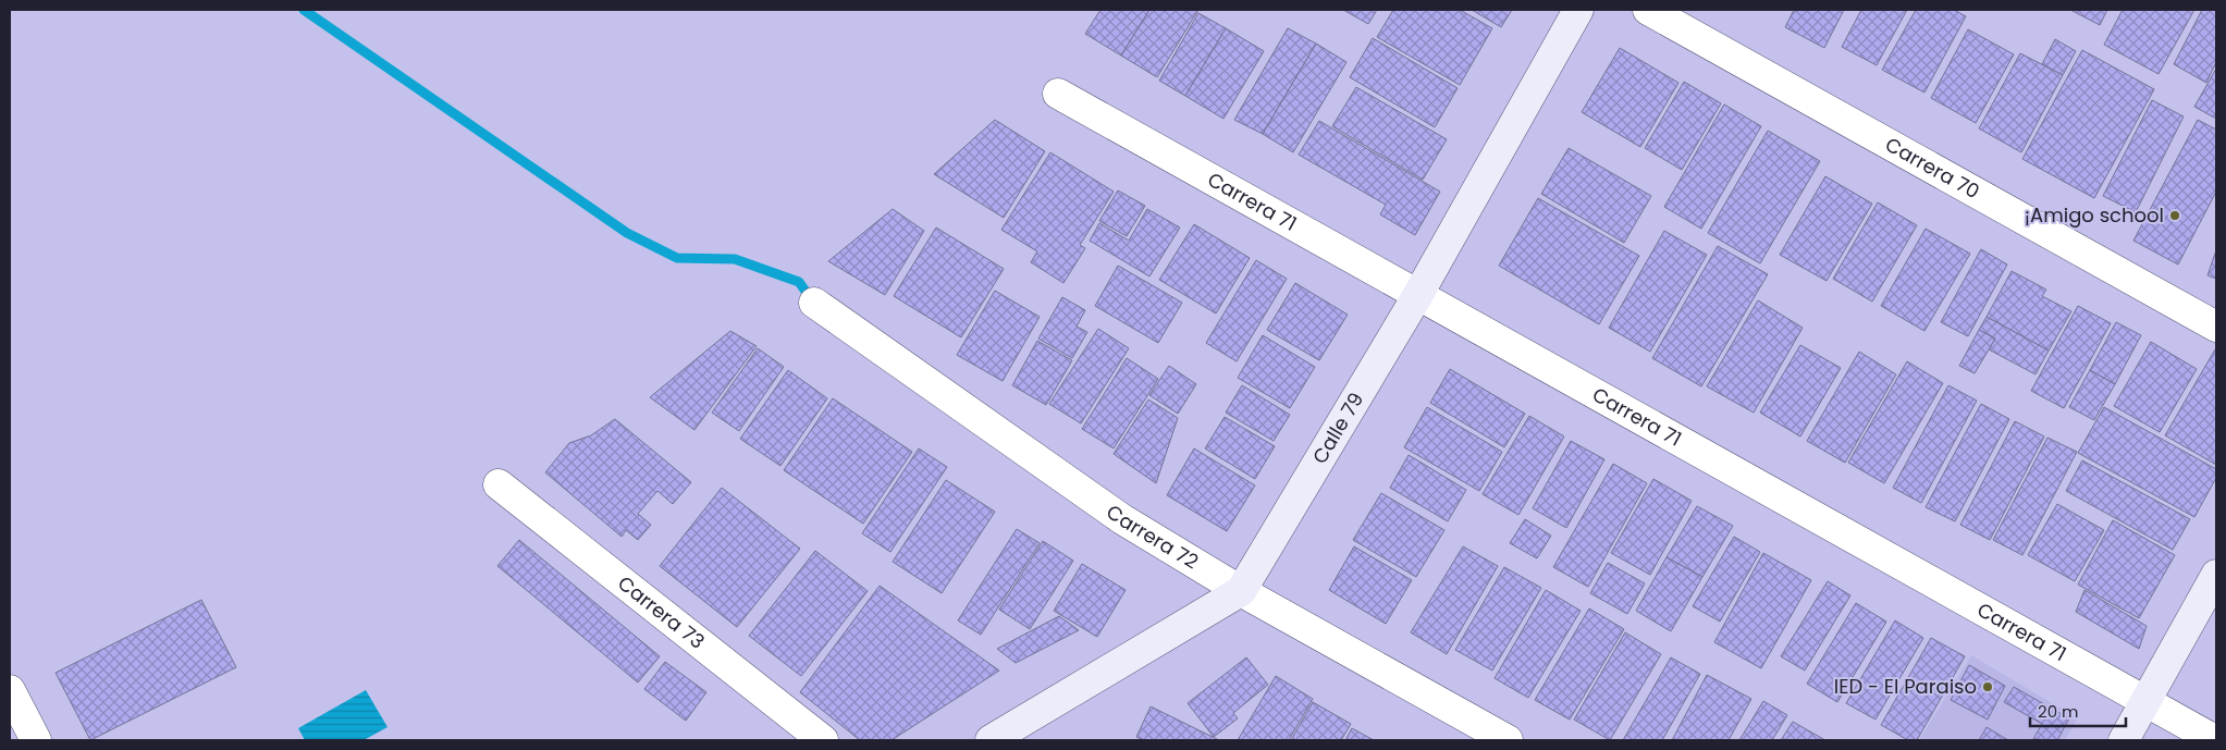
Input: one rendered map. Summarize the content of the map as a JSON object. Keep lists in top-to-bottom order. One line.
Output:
{"streets":{"street":["Carrera 70","Carrera 71","Calle 79","Carrera 72","Carrera 73"]},"crossings":[["Carrera 71","Calle 79"],["Calle 79","Carrera 72"]],"places":["¡Amigo school","IED - El Paraiso"],"scale_bar":"20 m"}
